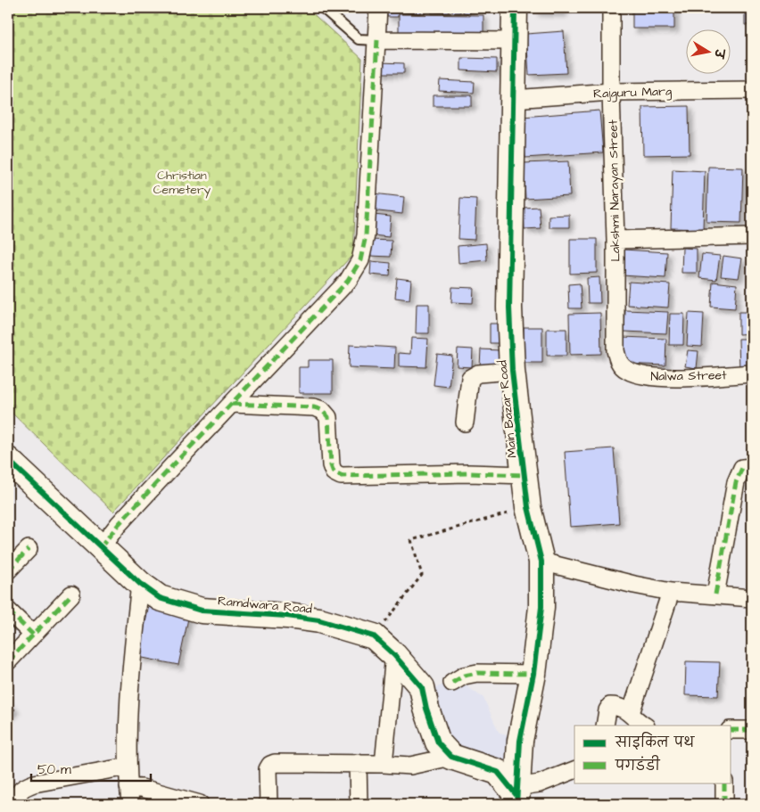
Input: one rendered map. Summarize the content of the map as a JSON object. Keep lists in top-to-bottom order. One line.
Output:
{"streets":{"street":["Rajguru Marg","Lakshmi Narayan Street","Nalwa Street","Main Bazar Road","Ramdwara Road"]},"crossings":[["Rajguru Marg","Lakshmi Narayan Street"],["Rajguru Marg","Main Bazar Road"],["Lakshmi Narayan Street","Nalwa Street"]],"parks":["Christian Cemetery"],"legend":["साइकिल पथ","पगडंडी"],"scale_bar":"50 m","north":"right"}
